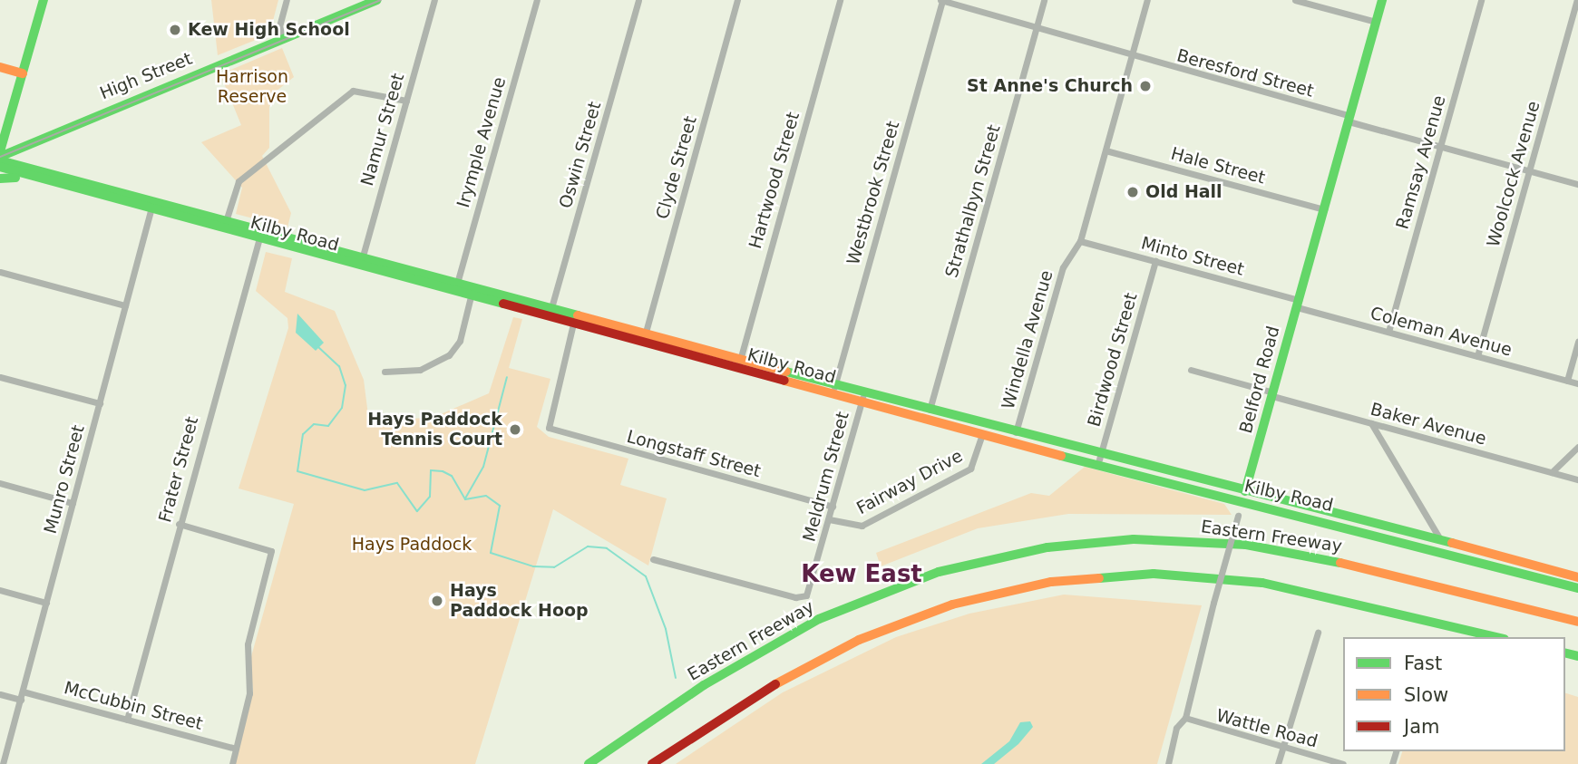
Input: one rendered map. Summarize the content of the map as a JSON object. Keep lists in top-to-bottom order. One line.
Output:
{"streets":{"main road":["High Street","Kilby Road","Belford Road","Eastern Freeway"],"street":["Beresford Street","Namur Street","Irymple Avenue","Oswin Street","Ramsay Avenue","Hale Street","Clyde Street","Woolcock Avenue","Hartwood Street","Westbrook Street","Strathalbyn Street","Minto Street","Coleman Avenue","Windella Avenue","Birdwood Street","Baker Avenue","Longstaff Street","Frater Street","Meldrum Street","Munro Street","Fairway Drive","McCubbin Street","Wattle Road"]},"crossings":[["Beresford Street","Ramsay Avenue"],["Beresford Street","Woolcock Avenue"],["Beresford Street","Westbrook Street"],["Beresford Street","Strathalbyn Street"],["Beresford Street","Windella Avenue"],["Beresford Street","Belford Road"],["High Street","Kilby Road"],["Namur Street","Kilby Road"],["Irymple Avenue","Kilby Road"],["Oswin Street","Kilby Road"],["Ramsay Avenue","Coleman Avenue"],["Hale Street","Windella Avenue"],["Hale Street","Belford Road"],["Clyde Street","Kilby Road"],["Woolcock Avenue","Coleman Avenue"],["Hartwood Street","Kilby Road"],["Westbrook Street","Kilby Road"],["Strathalbyn Street","Kilby Road"],["Kilby Road","Windella Avenue"],["Kilby Road","Birdwood Street"],["Kilby Road","Belford Road"],["Kilby Road","Longstaff Street"],["Kilby Road","Frater Street"],["Kilby Road","Meldrum Street"],["Kilby Road","Munro Street"],["Kilby Road","Fairway Drive"],["Minto Street","Coleman Avenue"],["Minto Street","Windella Avenue"],["Minto Street","Birdwood Street"],["Minto Street","Belford Road"],["Coleman Avenue","Belford Road"],["Belford Road","Baker Avenue"],["Belford Road","Wattle Road"],["Longstaff Street","Meldrum Street"],["Frater Street","McCubbin Street"],["Meldrum Street","Fairway Drive"],["Munro Street","McCubbin Street"]],"districts":["Kew East"],"parks":["Harrison Reserve","Hays Paddock"],"places":["Kew High School","St Anne's Church","Old Hall","Hays Paddock Tennis Court","Hays Paddock Hoop"],"legend":["Fast","Slow","Jam"]}
